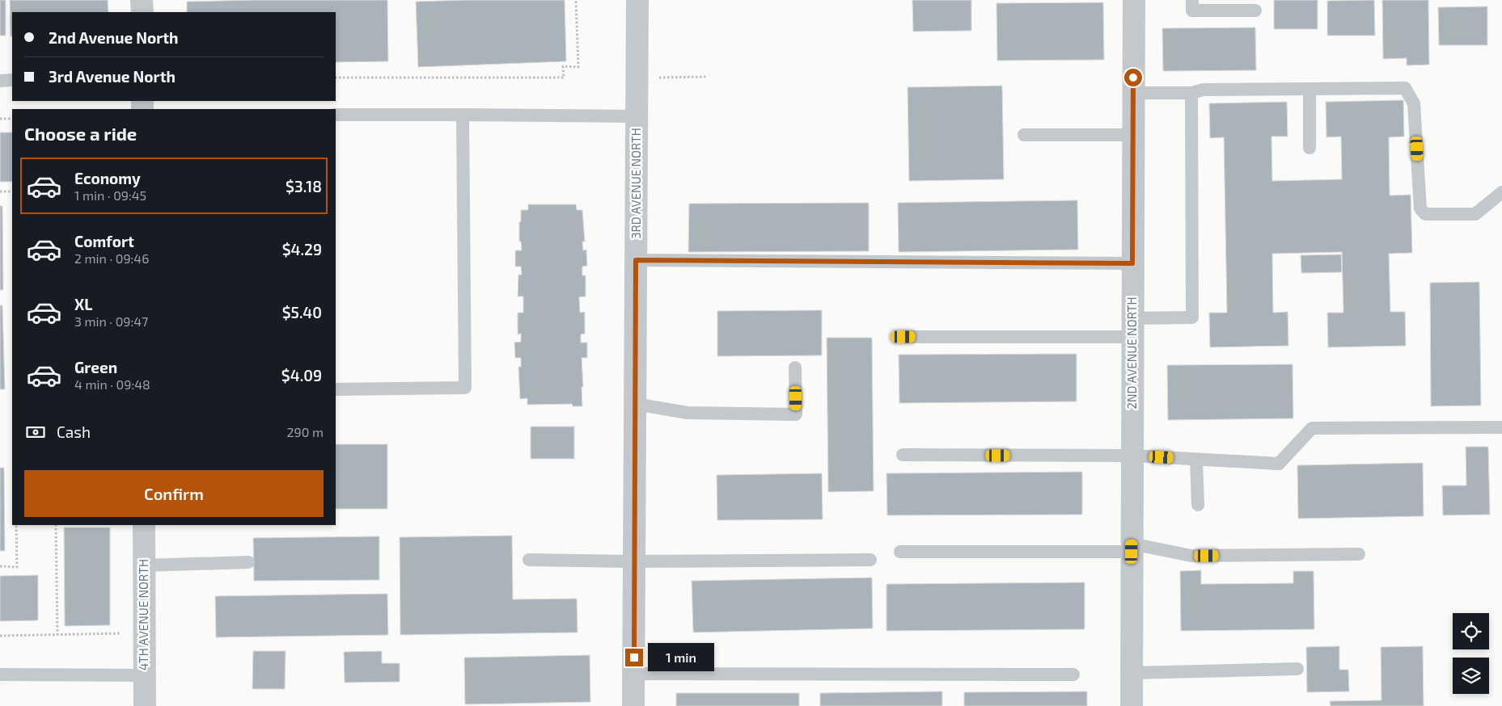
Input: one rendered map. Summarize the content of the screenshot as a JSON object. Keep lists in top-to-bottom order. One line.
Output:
{"streets":{"street":["3RD AVENUE NORTH","2ND AVENUE NORTH","4TH AVENUE NORTH"]},"page":{"banner":["2nd Avenue North","3rd Avenue North"],"heading":"Choose a ride","list":[{"name":"Economy","note":"1 min · 09:45","value":"$3.18"},{"name":"Comfort","note":"2 min · 09:46","value":"$4.29"},{"name":"XL","note":"3 min · 09:47","value":"$5.40"},{"name":"Green","note":"4 min · 09:48","value":"$4.09"}],"pay":["Cash","290 m"],"buttons":"Confirm","bubble":"1 min"}}
